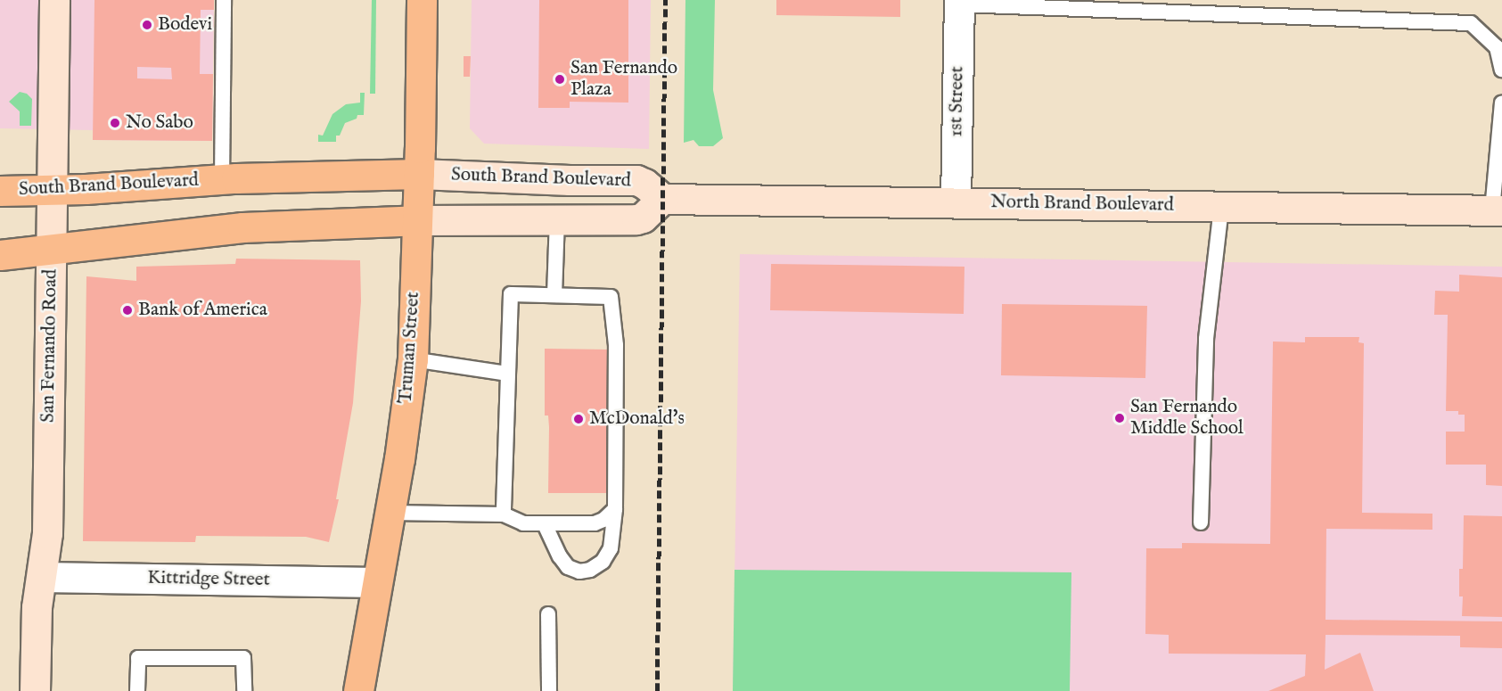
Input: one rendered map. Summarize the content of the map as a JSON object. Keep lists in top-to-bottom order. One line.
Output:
{"streets":{"main road":["South Brand Boulevard","Truman Street"],"street":["1st Street","North Brand Boulevard","San Fernando Road","Kittridge Street"]},"crossings":[["1st Street","North Brand Boulevard"],["South Brand Boulevard","North Brand Boulevard"],["South Brand Boulevard","San Fernando Road"],["South Brand Boulevard","Truman Street"],["San Fernando Road","Kittridge Street"],["Truman Street","Kittridge Street"]],"places":["Bodevi","San Fernando Plaza","No Sabo","Bank of America","San Fernando Middle School","McDonald's"]}
